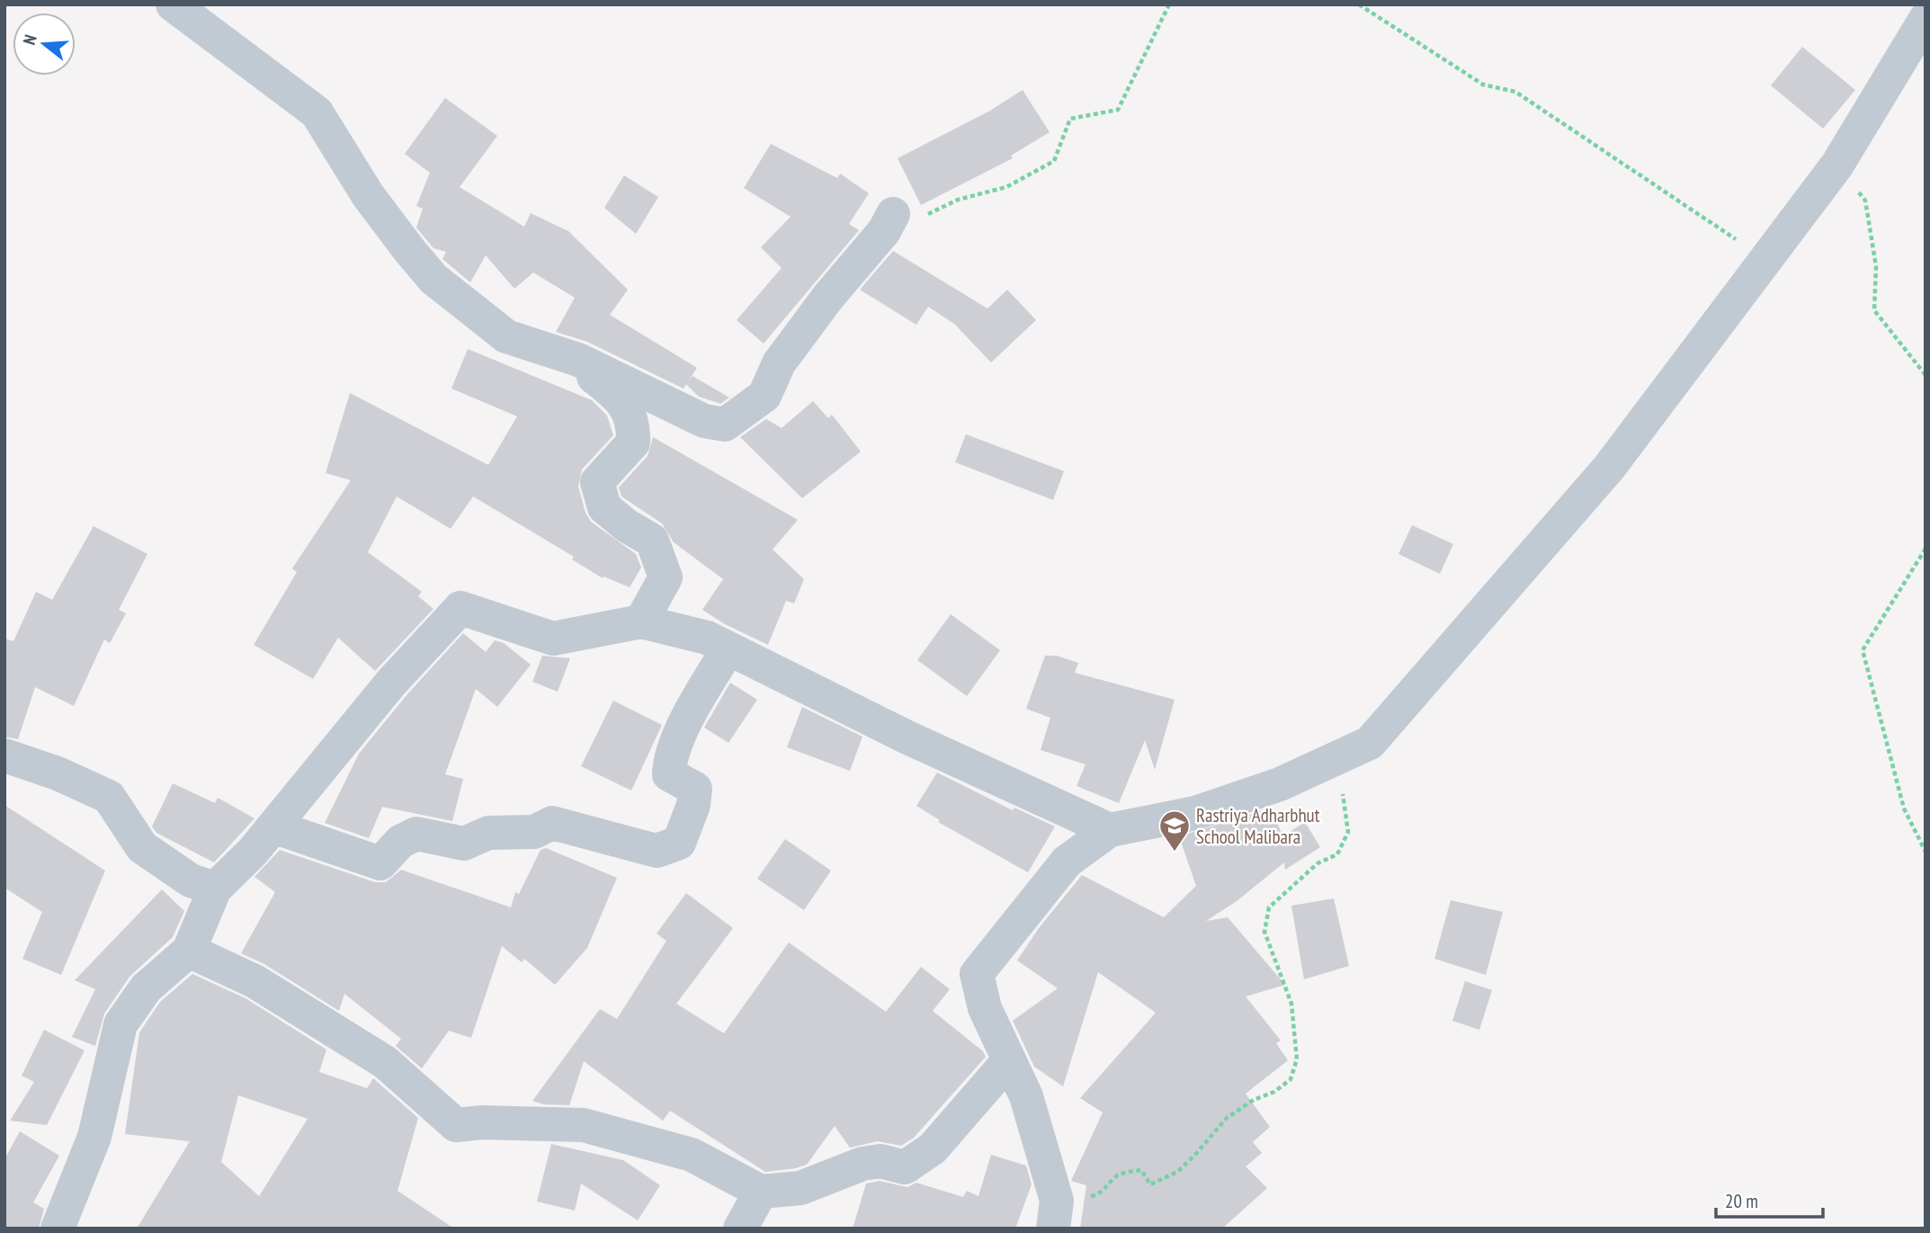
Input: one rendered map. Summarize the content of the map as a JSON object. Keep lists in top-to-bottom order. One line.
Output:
{"places":{"school or university":["Rastriya Adharbhut School Malibara"]},"scale_bar":"20 m","north":"left"}
